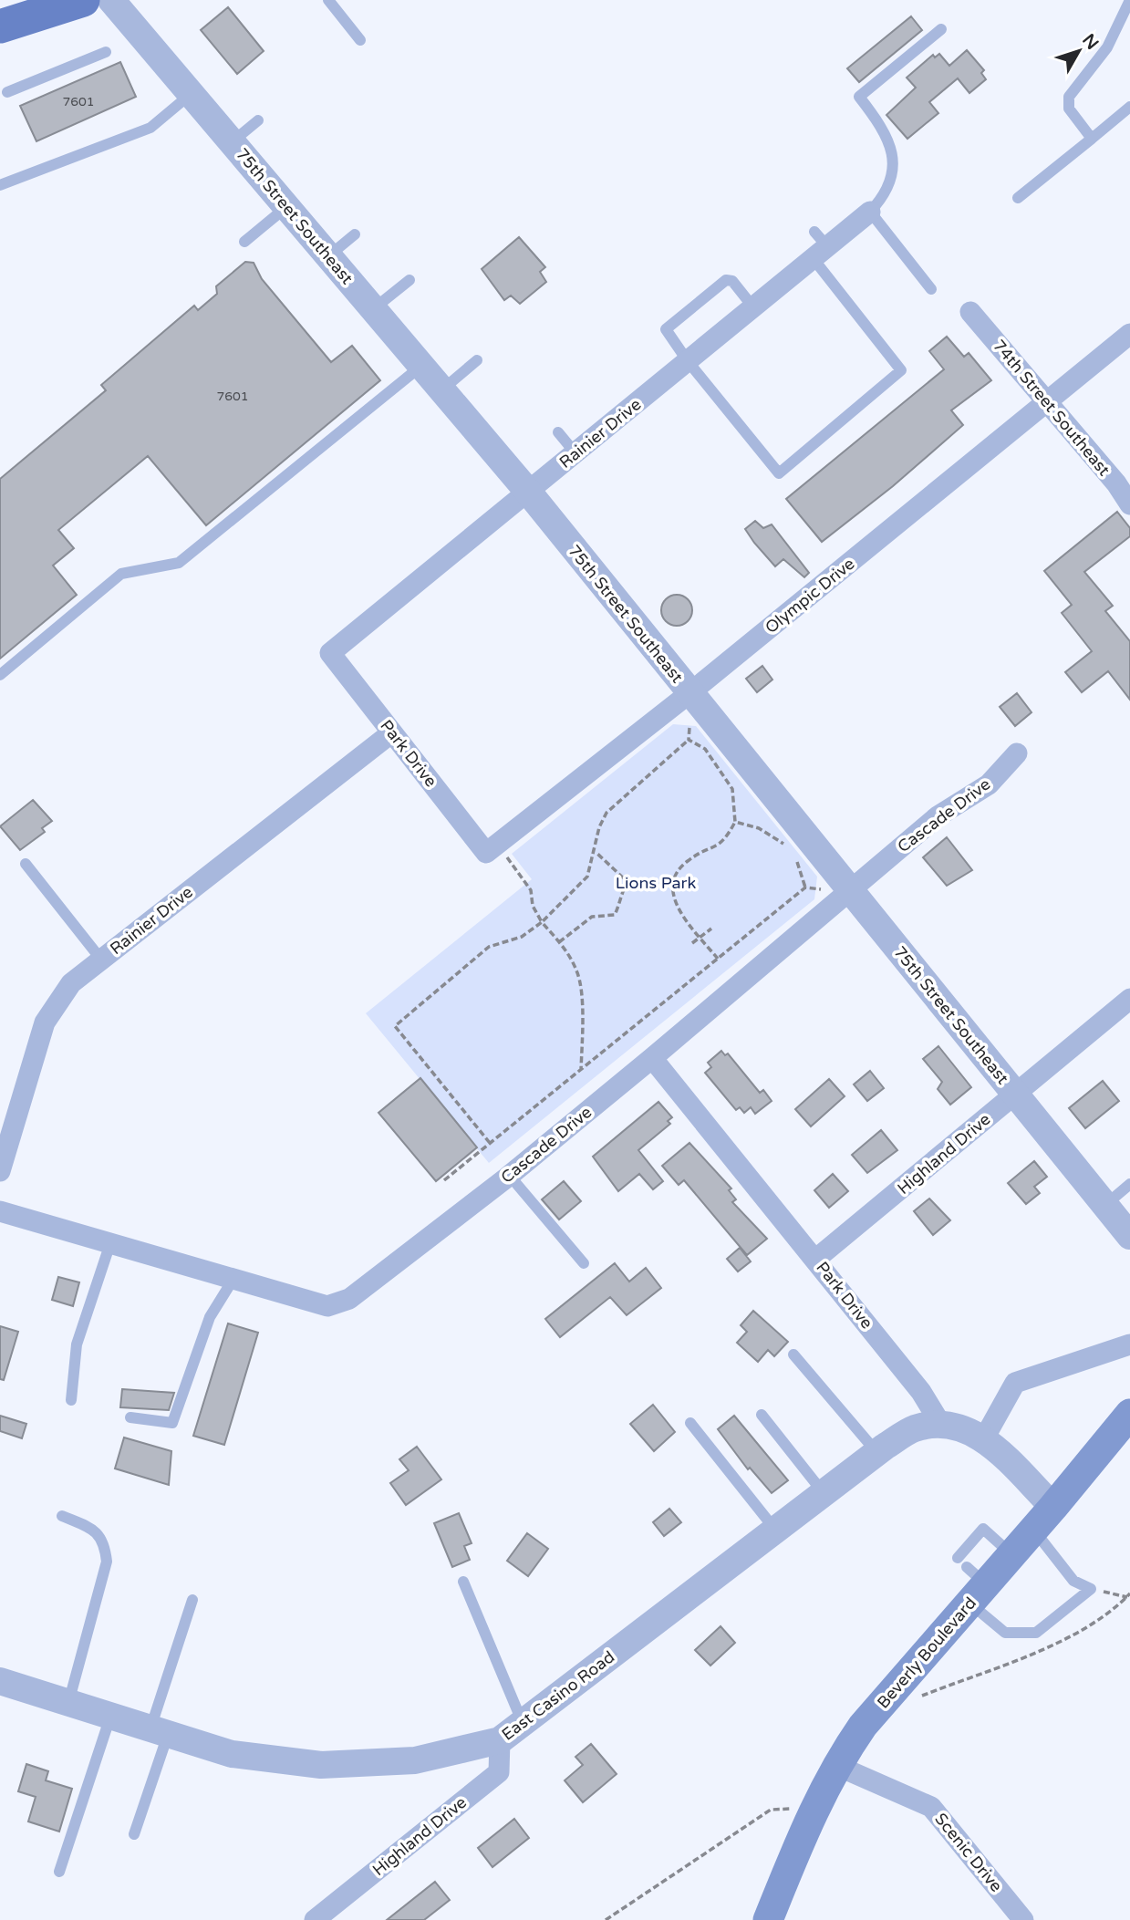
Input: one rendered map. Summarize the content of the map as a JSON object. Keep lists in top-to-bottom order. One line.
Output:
{"streets":{"main road":["Beverly Boulevard"],"street":["75th Street Southeast","74th Street Southeast","Rainier Drive","Olympic Drive","Park Drive","Cascade Drive","Highland Drive","East Casino Road","Scenic Drive"]},"crossings":[["75th Street Southeast","Rainier Drive"],["75th Street Southeast","Olympic Drive"],["75th Street Southeast","Cascade Drive"],["75th Street Southeast","Highland Drive"],["74th Street Southeast","Olympic Drive"],["Rainier Drive","Park Drive"],["Olympic Drive","Park Drive"],["Park Drive","Cascade Drive"],["Park Drive","Highland Drive"],["Park Drive","East Casino Road"],["Highland Drive","East Casino Road"],["Beverly Boulevard","Scenic Drive"]],"parks":["Lions Park"],"house_numbers":["7601","7601"],"north":"top right"}
